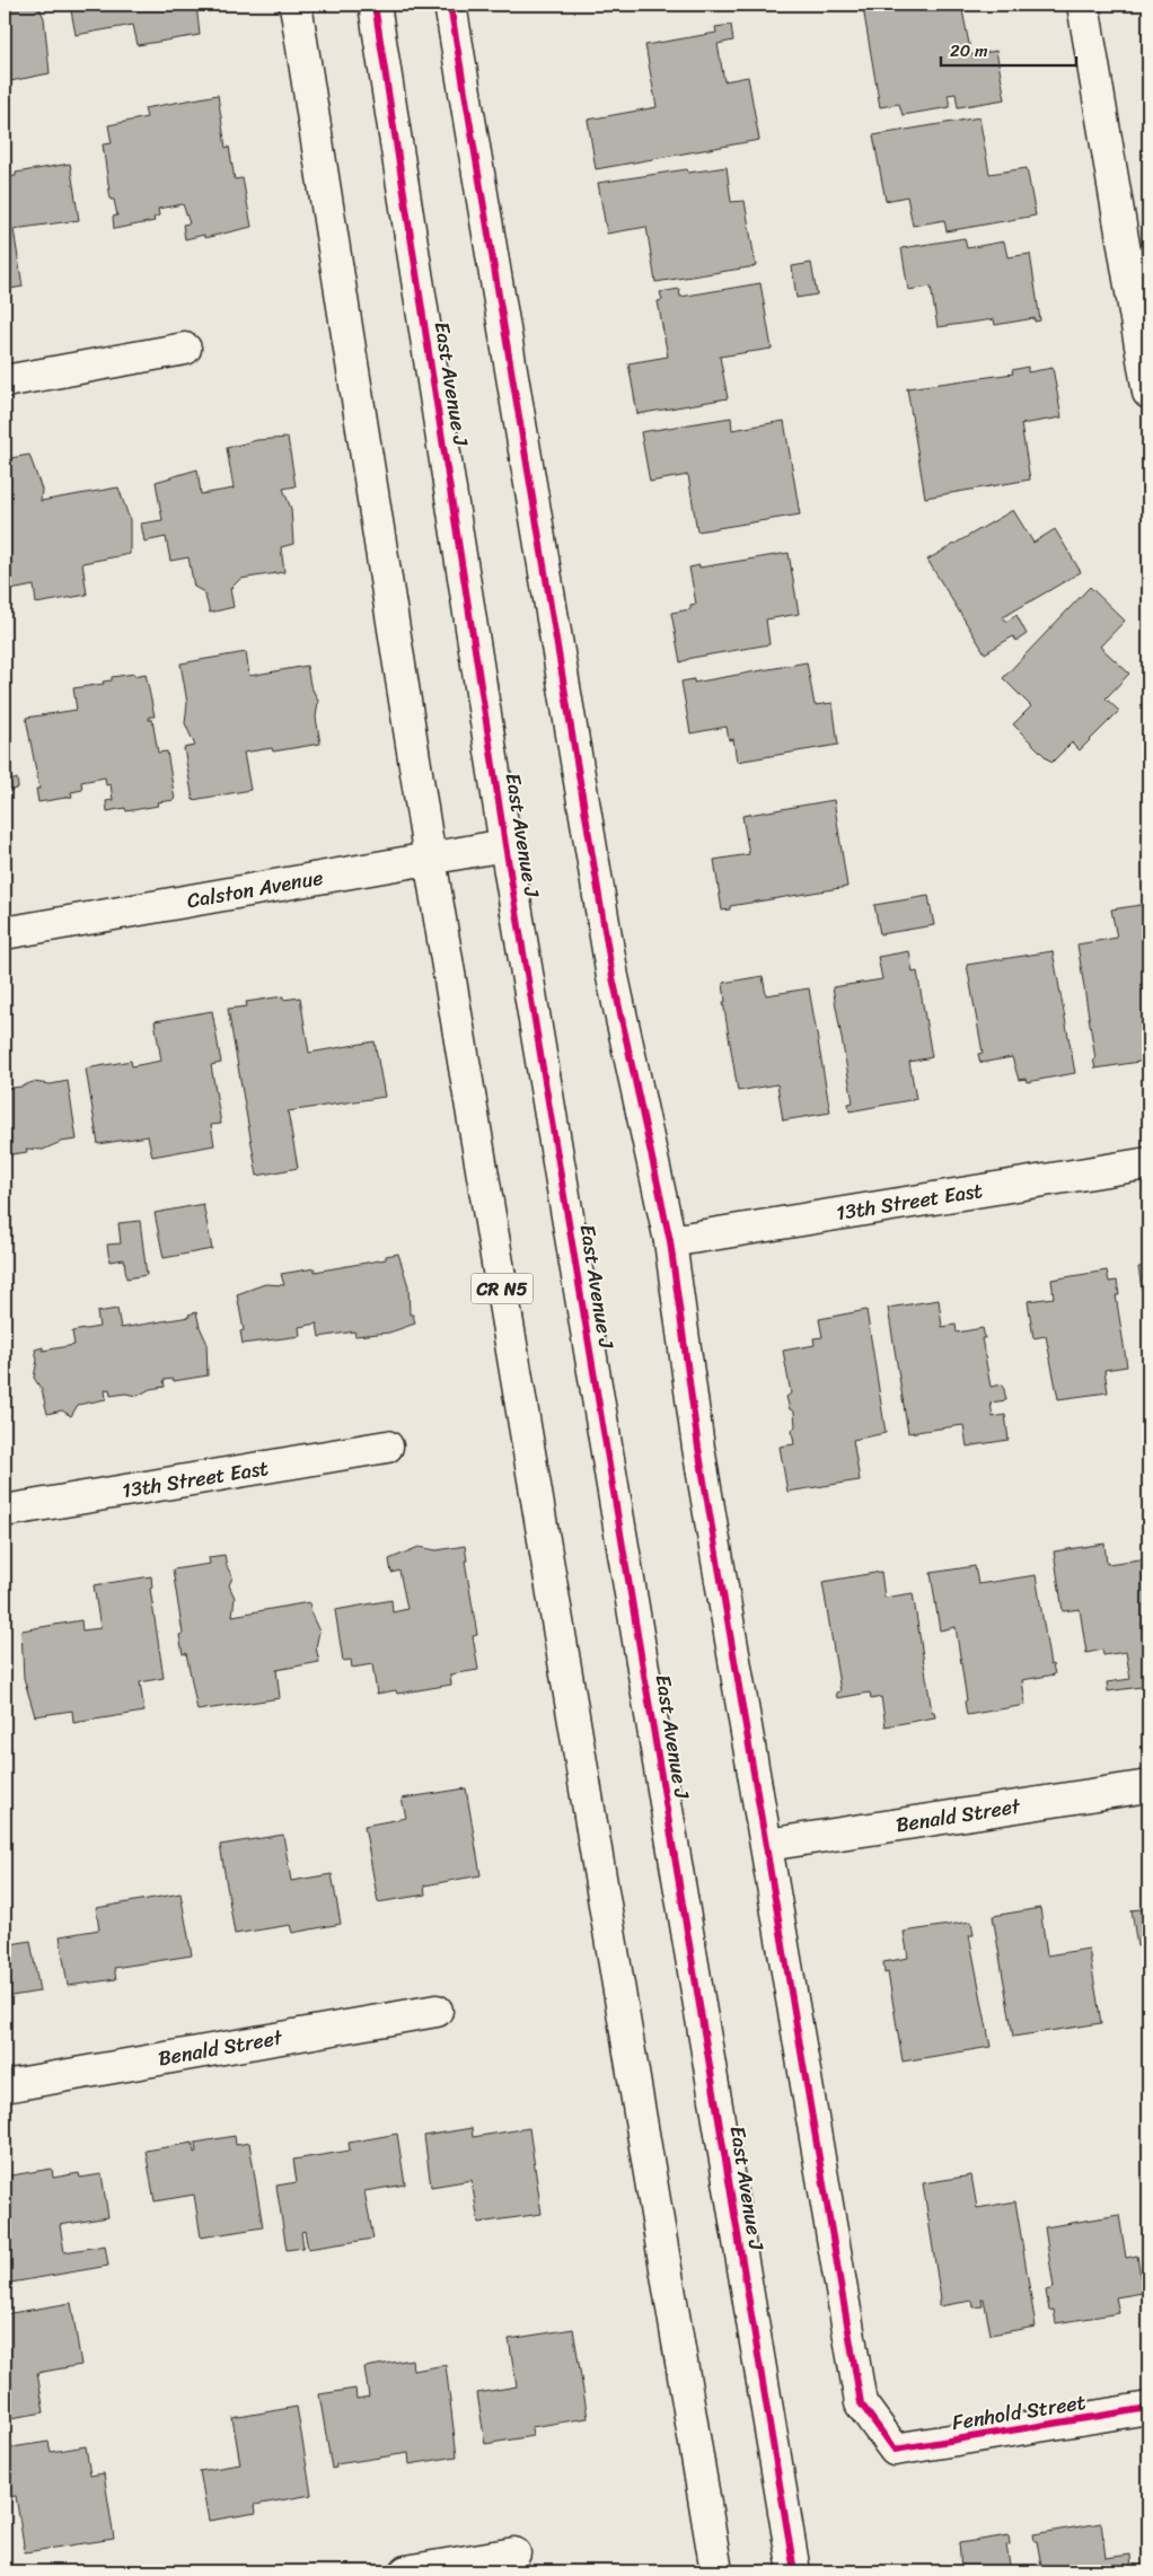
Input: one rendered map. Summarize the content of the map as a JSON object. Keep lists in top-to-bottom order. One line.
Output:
{"streets":{"street":["East Avenue J","Calston Avenue","13th Street East","CR N5","Benald Street","Fenhold Street"]},"crossings":[["East Avenue J","Calston Avenue"],["Calston Avenue","CR N5"],["Benald Street","Fenhold Street"]],"scale_bar":"20 m"}
